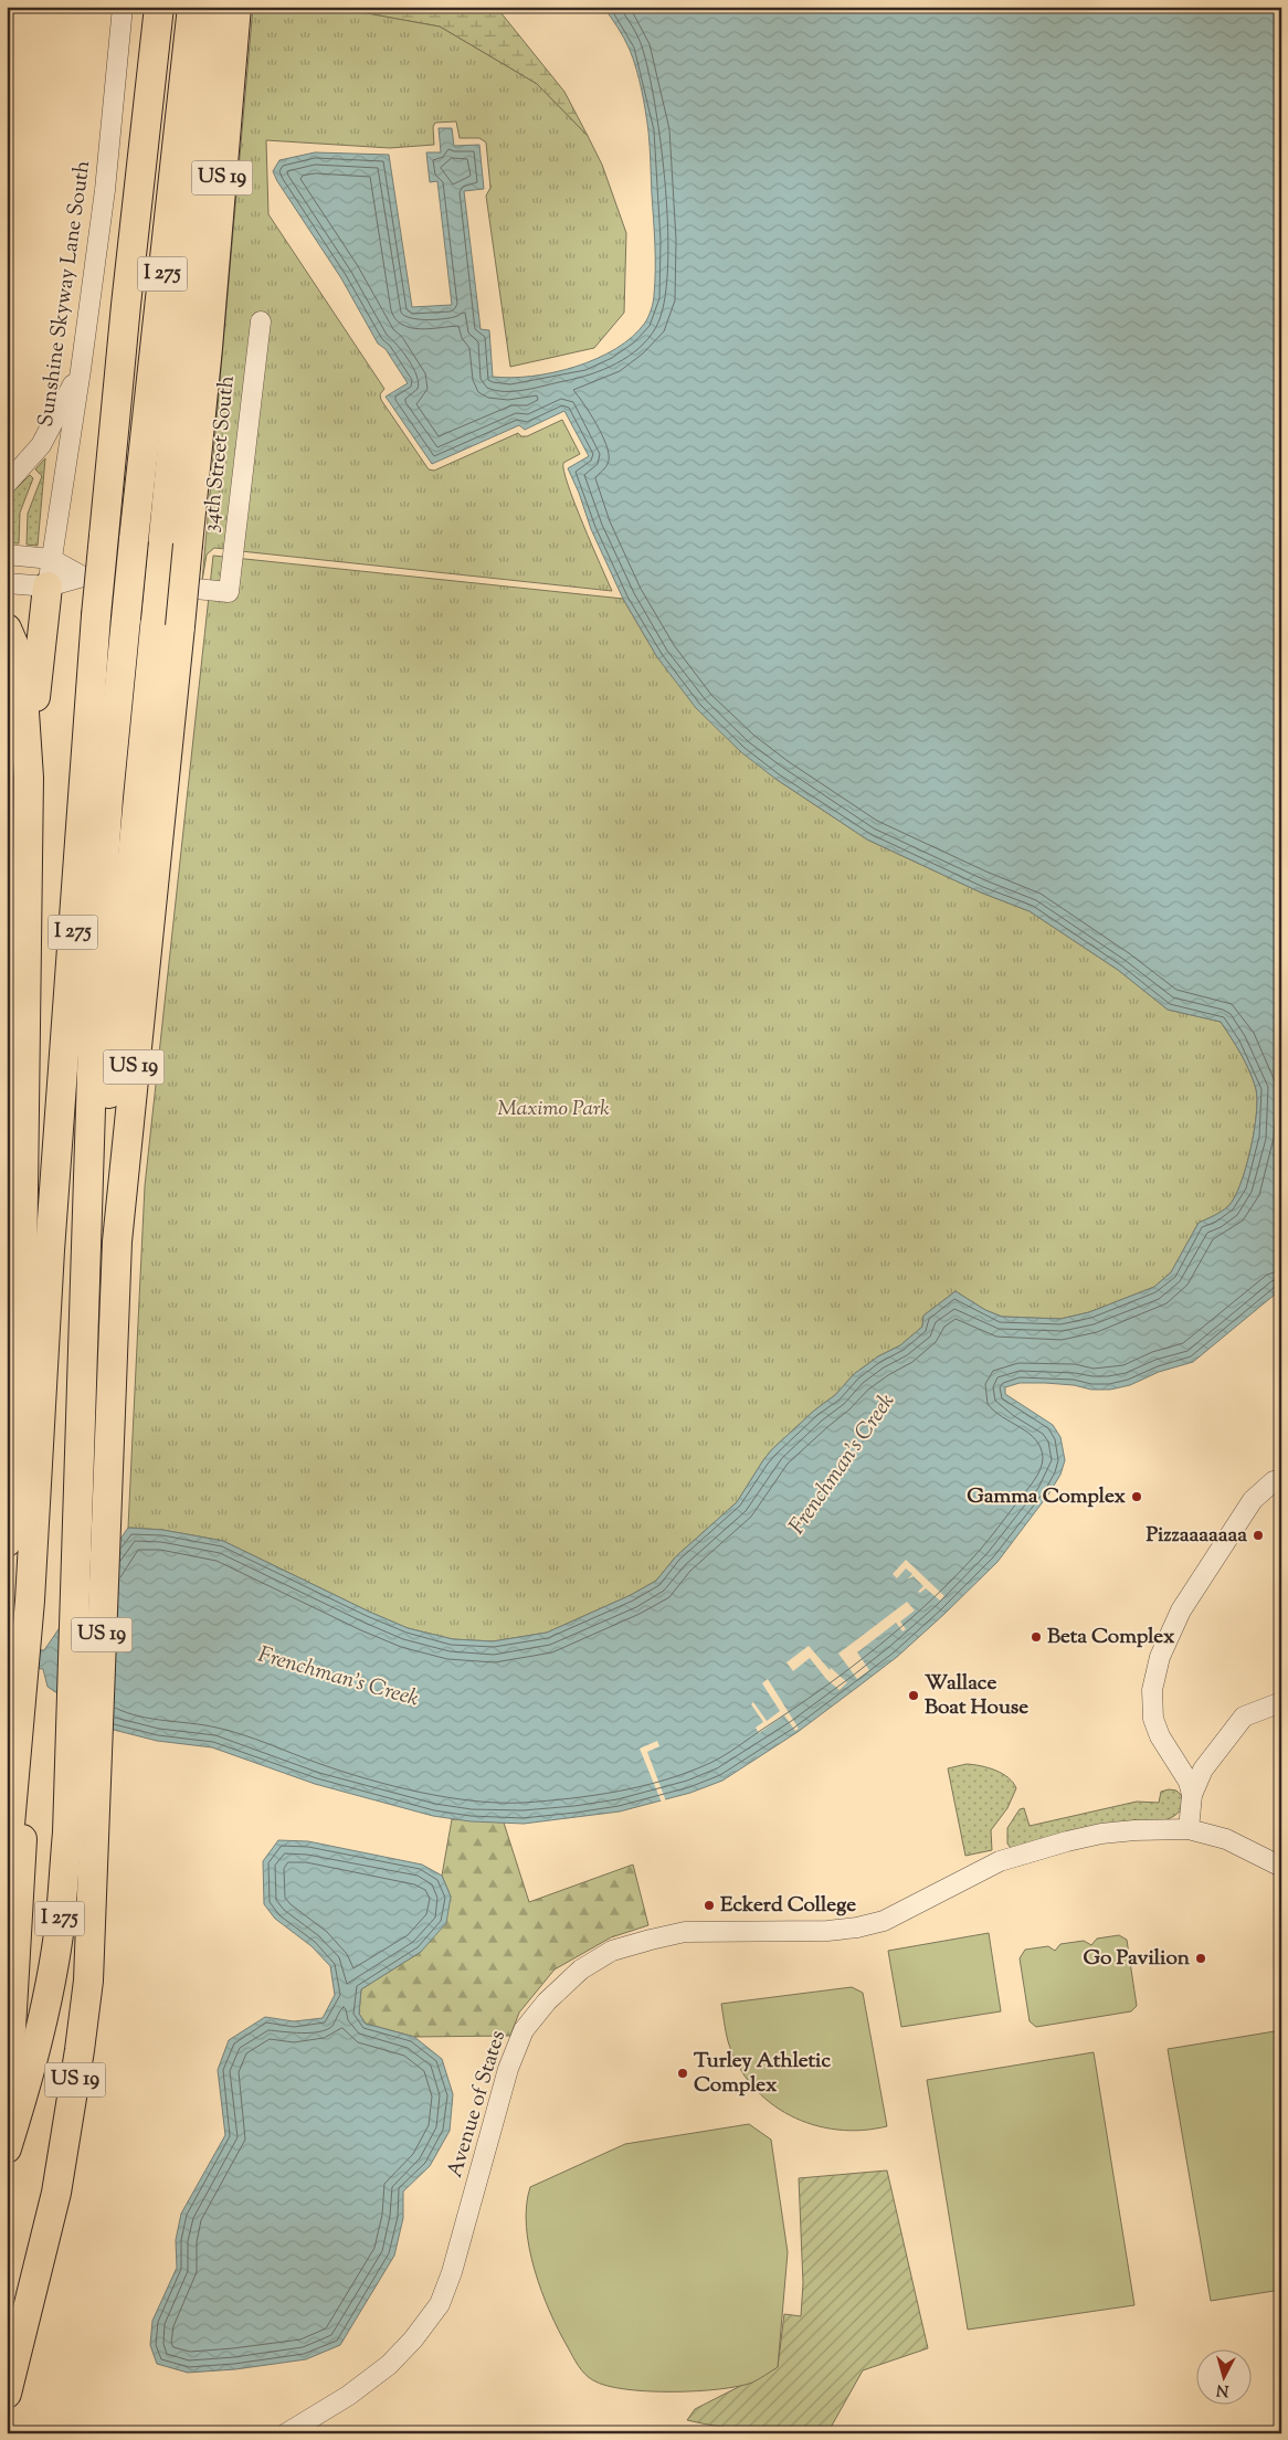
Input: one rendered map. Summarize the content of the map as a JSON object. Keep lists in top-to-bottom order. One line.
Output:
{"streets":{"highway":["US 19","I 275"],"street":["Sunshine Skyway Lane South","34th Street South","Avenue of States"]},"crossings":[["US 19","I 275"]],"water":["Frenchman's Creek"],"parks":["Maximo Park"],"places":["Gamma Complex","Pizzaaaaaaa","Beta Complex","Wallace Boat House","Eckerd College","Go Pavilion","Turley Athletic Complex"],"north":"bottom"}
